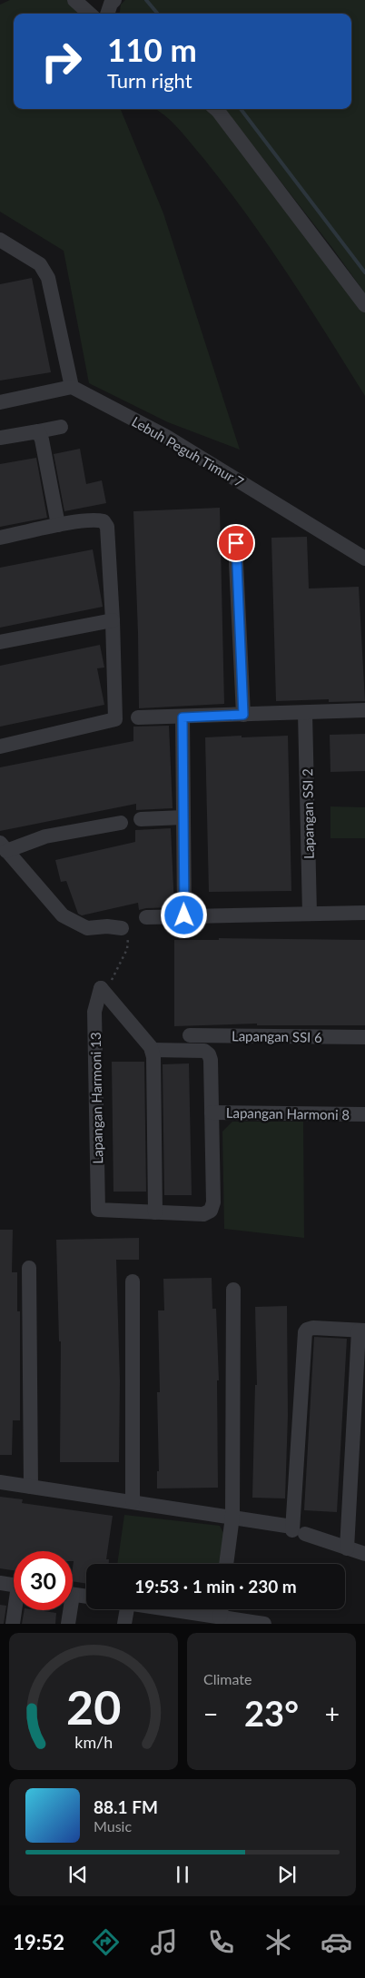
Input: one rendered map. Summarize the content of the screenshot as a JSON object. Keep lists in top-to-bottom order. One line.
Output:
{"streets":{"street":["Lebuh Peguh Timur 7","Lapangan SSI 2","Lapangan SSI 6","Lapangan Harmoni 13","Lapangan Harmoni 8"]},"page":{"turn":["110 m","Turn right"],"limit":"30","trip":"19:53 · 1 min · 230 m","tile":"Climate","heat":["−","23°","+"],"song":["88.1 FM","Music"],"tabs":"19:52","gauge":["20","km/h"]}}
